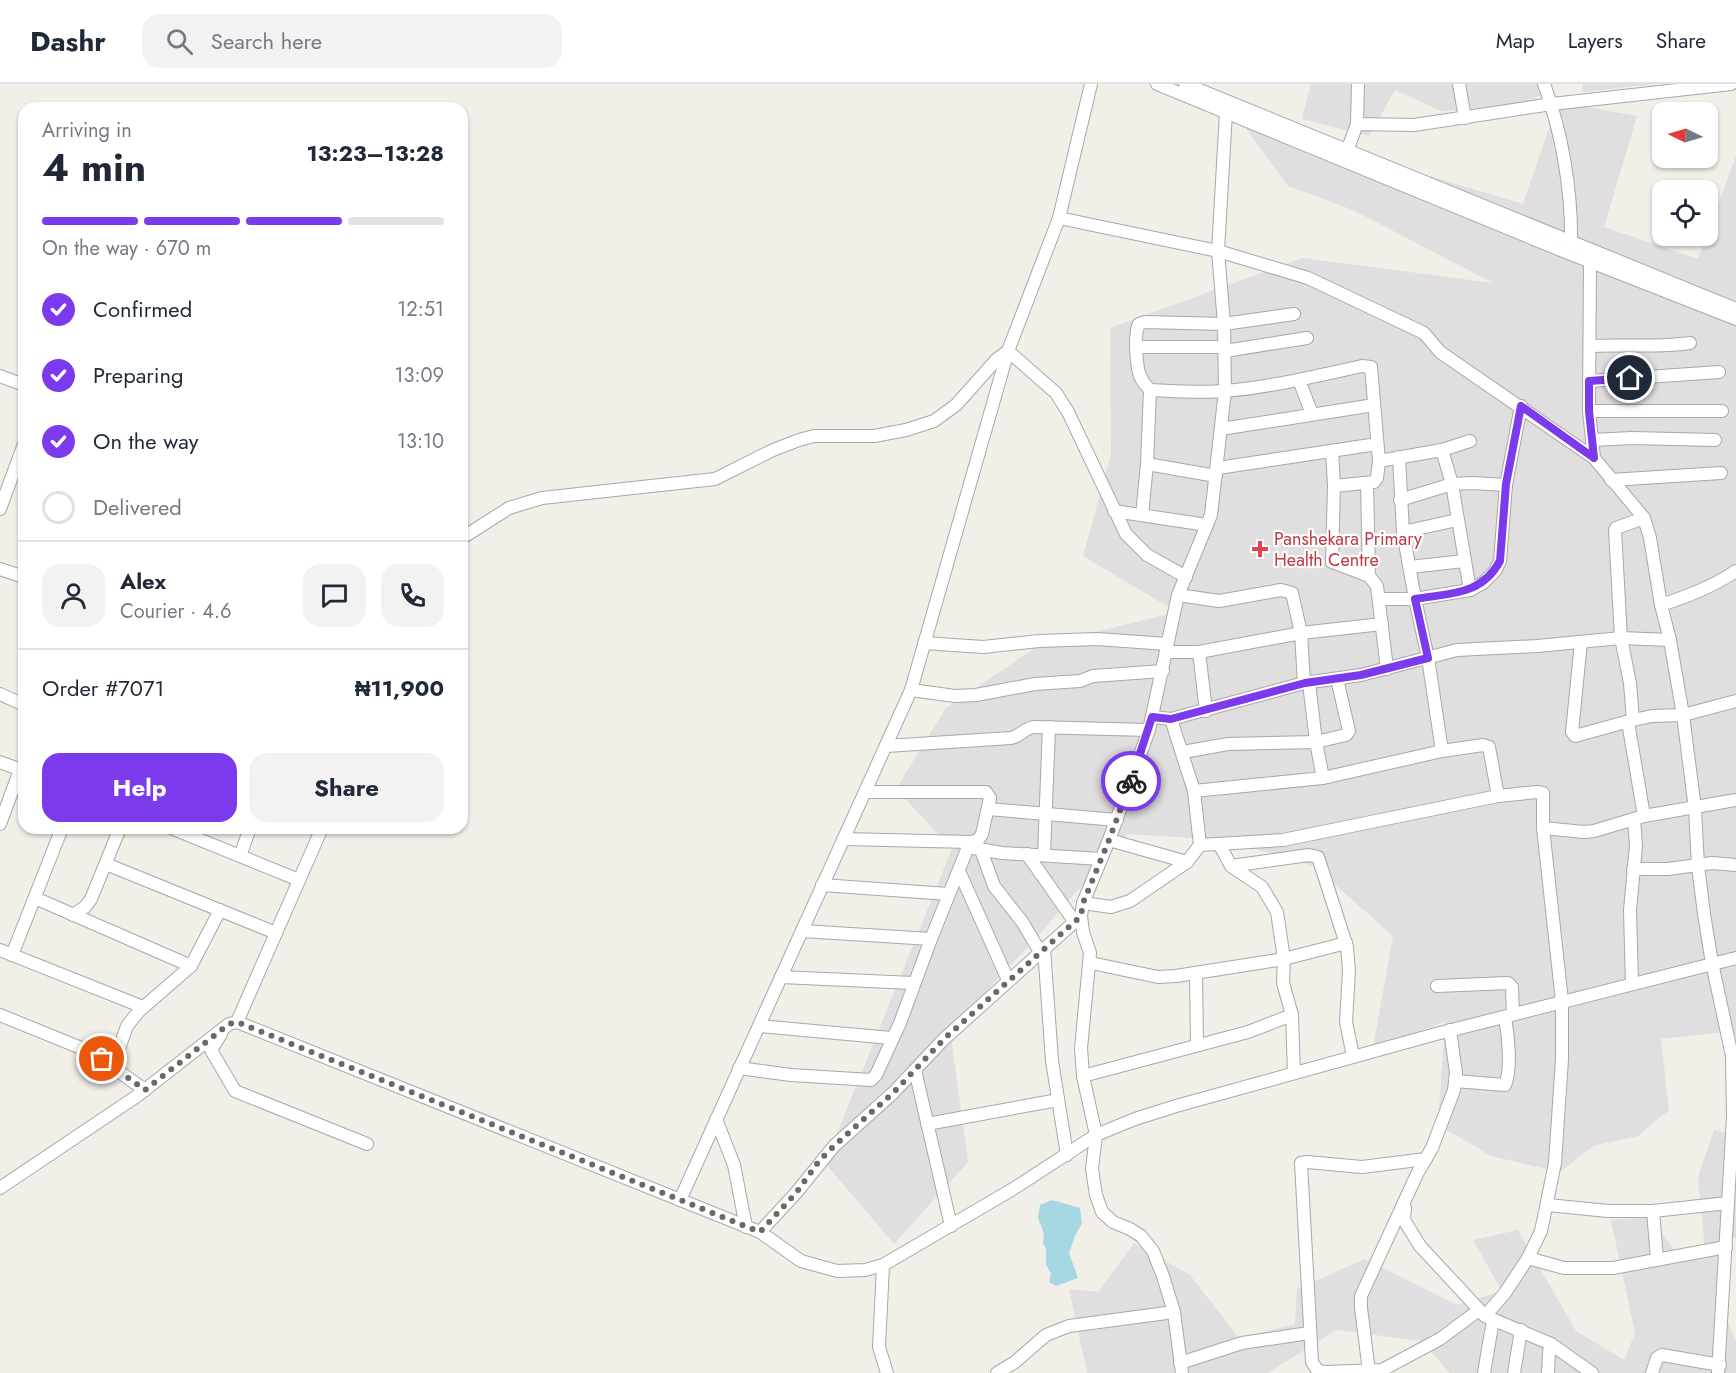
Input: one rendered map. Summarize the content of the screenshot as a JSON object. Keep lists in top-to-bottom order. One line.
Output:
{"places":{"health":["Panshekara Primary Health Centre"]},"north":"left","page":{"header":"Dashr","search":"Search here","nav":["Map","Layers","Share"],"heading":["4 min","Arriving in","13:23–13:28"],"panel":["Alex","Courier · 4.6","Order #7071","₦11,900"],"bar":"On the way · 670 m","list":[["Confirmed","12:51"],["Preparing","13:09"],["On the way","13:10"],"Delivered"],"buttons":["Help","Share"]}}
